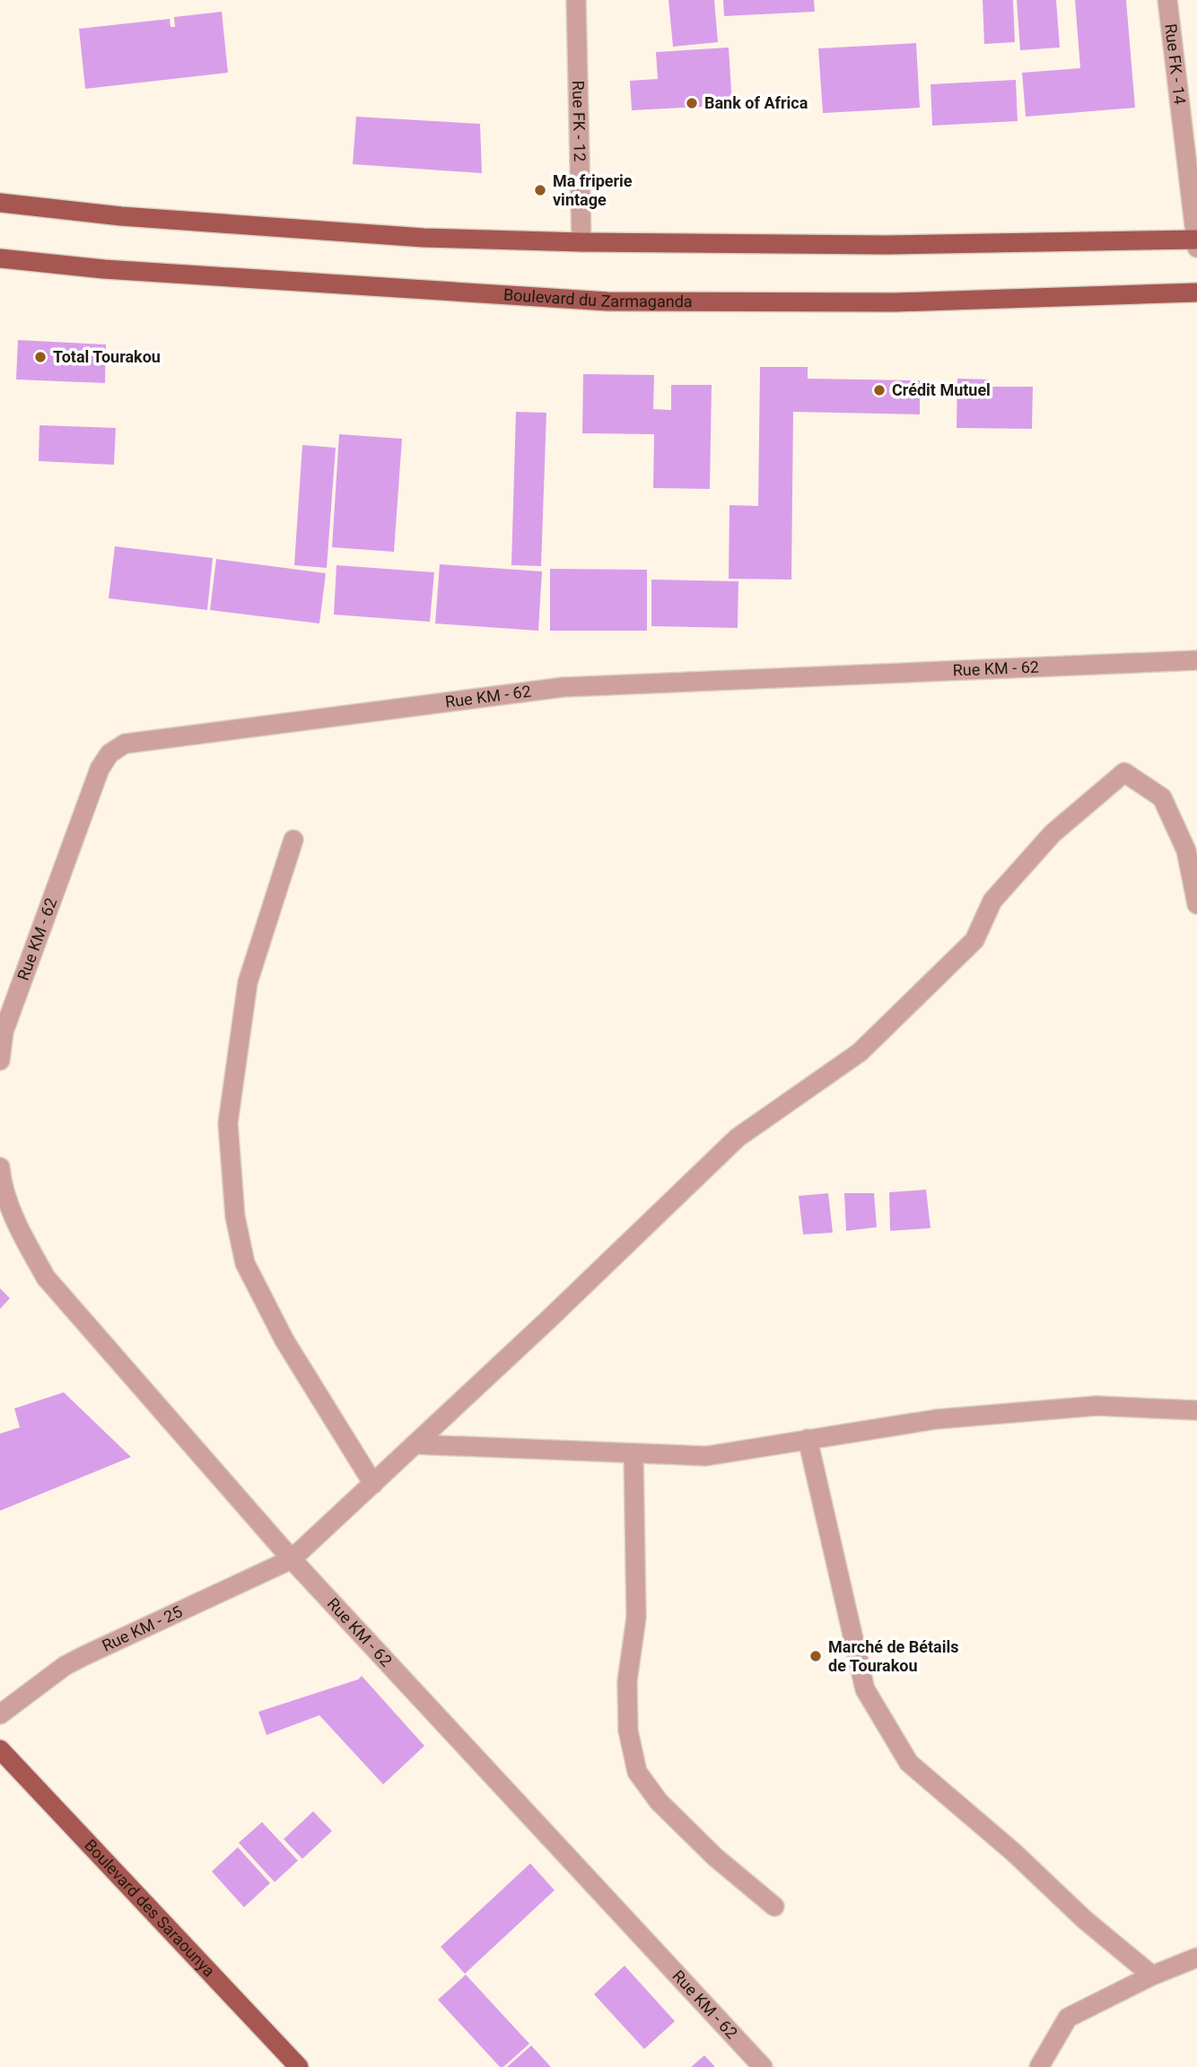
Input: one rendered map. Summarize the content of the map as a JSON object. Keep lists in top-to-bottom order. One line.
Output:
{"streets":{"main road":["Boulevard du Zarmaganda","Boulevard des Saraounya"],"street":["Rue FK - 14","Rue FK - 12","Rue KM - 62","Rue KM - 25"]},"crossings":[["Rue KM - 62","Rue KM - 25"]],"places":["Bank of Africa","Ma friperie vintage","Total Tourakou","Crédit Mutuel","Marché de Bétails de Tourakou"]}
